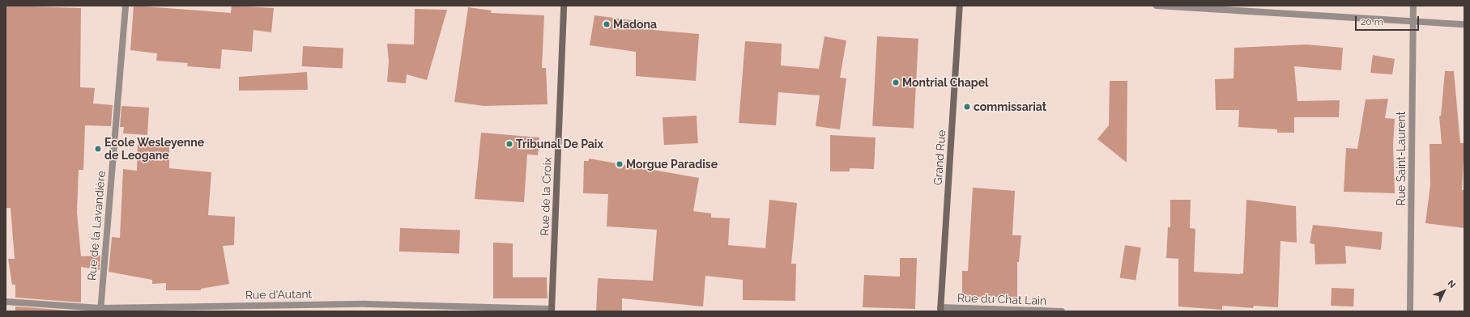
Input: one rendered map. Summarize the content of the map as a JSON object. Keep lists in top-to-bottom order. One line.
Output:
{"streets":{"street":["Grand Rue","Rue Saint-Laurent","Rue de la Croix","Rue de la Lavandière","Rue d'Autant","Rue du Chat Lain"]},"crossings":[["Grand Rue","Rue du Chat Lain"],["Rue de la Croix","Rue d'Autant"],["Rue de la Lavandière","Rue d'Autant"]],"places":["Madona","Montrial Chapel","commissariat","Tribunal De Paix","Ecole Wesleyenne de Leogane","Morgue Paradise"],"scale_bar":"20 m","north":"top right"}
